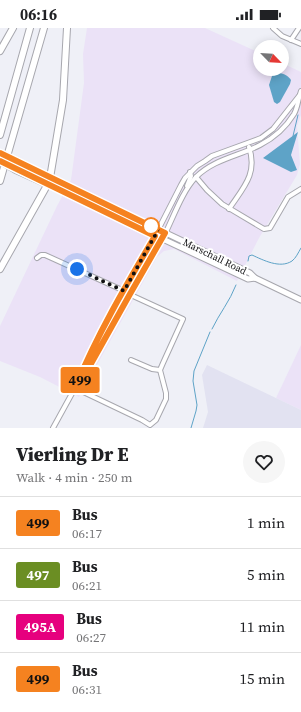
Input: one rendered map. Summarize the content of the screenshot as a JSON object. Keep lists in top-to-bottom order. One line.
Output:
{"streets":{"highway":["Marschall Road"]},"lines":["bus line 499"],"north":"bottom right","page":{"status":"06:16","on_map":"499","heading":["Vierling Dr E","Walk · 4 min · 250 m"],"list":[{"mark":"499","name":"Bus","note":"06:17","value":"1 min"},{"mark":"497","name":"Bus","note":"06:21","value":"5 min"},{"mark":"495A","name":"Bus","note":"06:27","value":"11 min"},{"mark":"499","name":"Bus","note":"06:31","value":"15 min"}]}}
